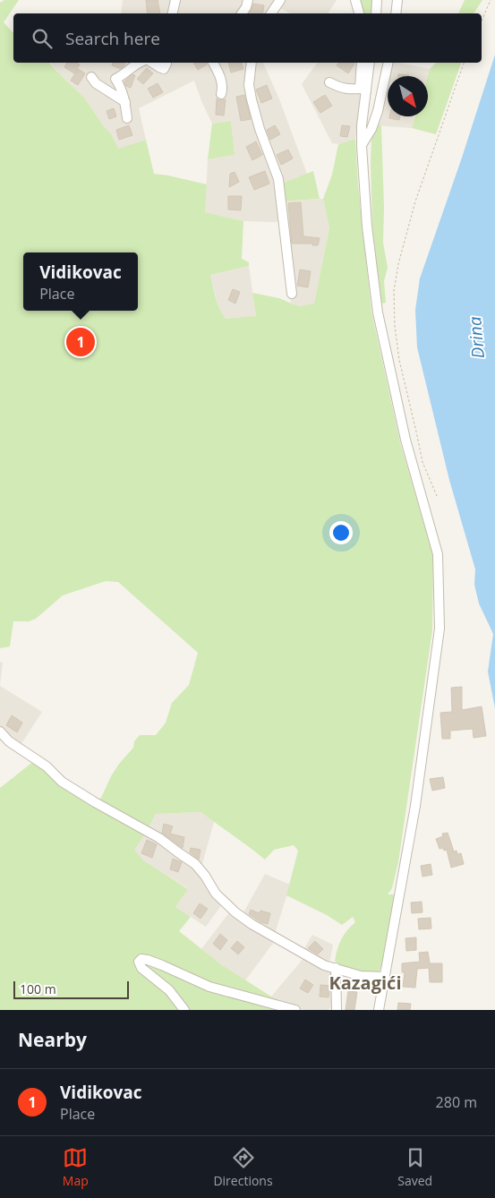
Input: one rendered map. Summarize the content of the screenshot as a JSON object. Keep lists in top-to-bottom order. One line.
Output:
{"districts":["Kazagići"],"water":["Drina"],"scale_bar":"100 m","north":"bottom right","page":{"search":"Search here","popup":["Vidikovac","Place"],"pins":"1","scale":"100 m","heading":"Nearby","list":[{"mark":"1","name":"Vidikovac","note":"Place","value":"280 m"}],"nav":["Map","Directions","Saved"]}}
